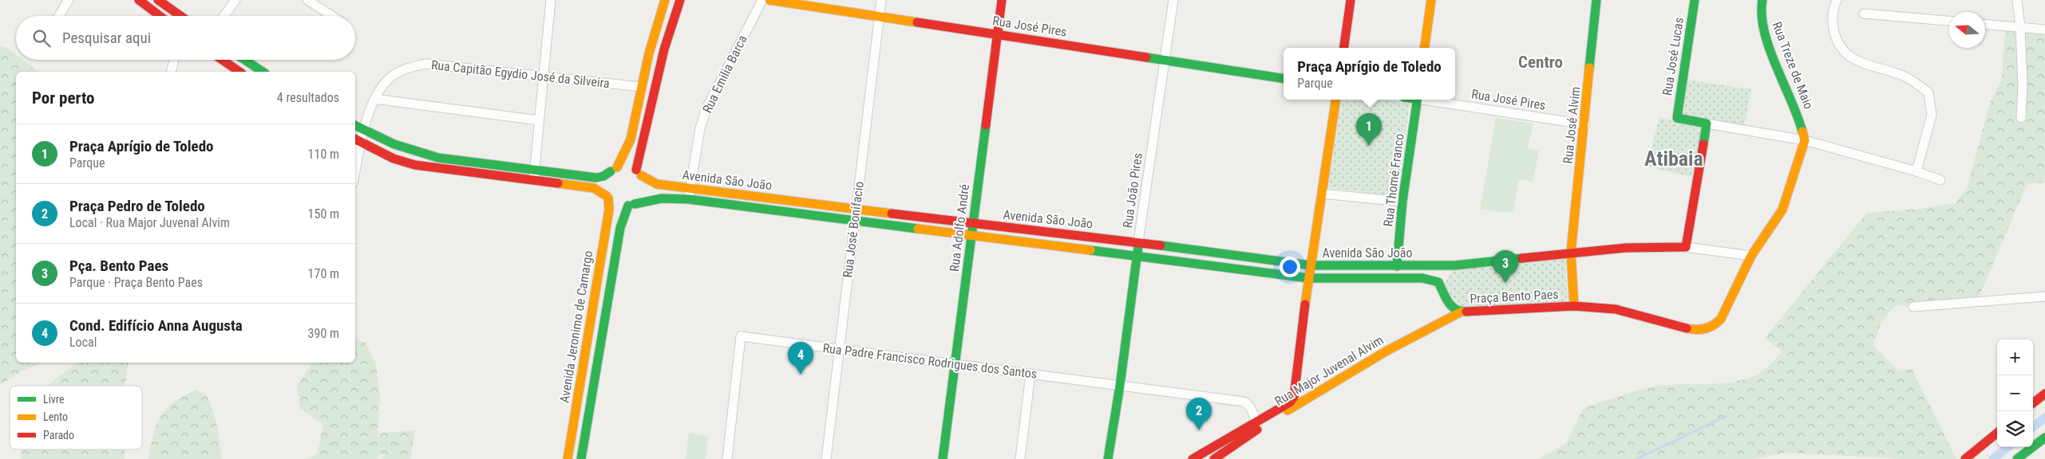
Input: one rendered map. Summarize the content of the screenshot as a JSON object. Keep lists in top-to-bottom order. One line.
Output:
{"streets":{"main road":["Rua José Pires","Rua José Lucas","Rua Treze de Maio","Rua José Alvim","Avenida São João","Rua Thomé Franco","Rua João Pires","Rua Adolfo André","Praça Bento Paes","Avenida Jeronimo de Camargo","Rua Major Juvenal Alvim"],"street":["Rua Capitão Egydio José da Silveira","Rua Emilia Barca","Rua José Bonifacio","Rua Padre Francisco Rodrigues dos Santos"]},"crossings":[["Rua José Pires","Rua José Alvim"],["Rua José Pires","Rua João Pires"],["Rua José Pires","Rua Adolfo André"],["Rua José Pires","Rua José Bonifacio"],["Rua Emilia Barca","Avenida São João"],["Rua José Alvim","Praça Bento Paes"],["Avenida São João","Rua Thomé Franco"],["Avenida São João","Rua João Pires"],["Avenida São João","Rua Adolfo André"],["Avenida São João","Rua José Bonifacio"],["Avenida São João","Praça Bento Paes"],["Avenida São João","Avenida Jeronimo de Camargo"],["Rua João Pires","Rua Padre Francisco Rodrigues dos Santos"],["Rua Adolfo André","Rua Padre Francisco Rodrigues dos Santos"],["Rua José Bonifacio","Rua Padre Francisco Rodrigues dos Santos"],["Praça Bento Paes","Rua Major Juvenal Alvim"],["Rua Padre Francisco Rodrigues dos Santos","Rua Major Juvenal Alvim"]],"districts":["Centro","Atibaia"],"legend":["Livre","Lento","Parado"],"north":"left","page":{"search":"Pesquisar aqui","popup":["Praça Aprígio de Toledo","Parque"],"heading":["Por perto","4 resultados"],"pins":["1","3","4","2"],"list":[{"mark":"1","name":"Praça Aprígio de Toledo","note":"Parque","value":"110 m"},{"mark":"2","name":"Praça Pedro de Toledo","note":"Local · Rua Major Juvenal Alvim","value":"150 m"},{"mark":"3","name":"Pça. Bento Paes","note":"Parque · Praça Bento Paes","value":"170 m"},{"mark":"4","name":"Cond. Edifício Anna Augusta","note":"Local","value":"390 m"}],"map_buttons":["+","−"]}}
